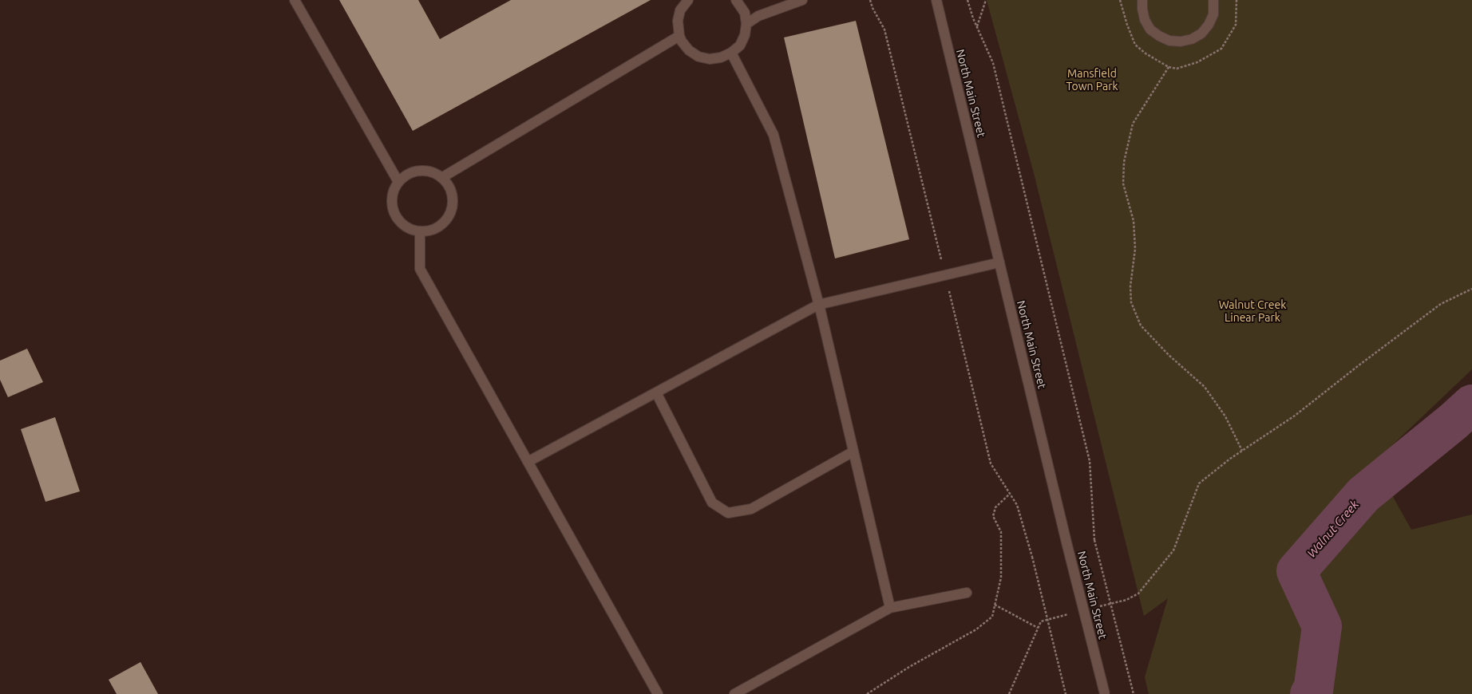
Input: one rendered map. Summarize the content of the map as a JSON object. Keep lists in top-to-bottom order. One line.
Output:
{"streets":{"main road":["North Main Street"]},"water":["Walnut Creek"],"parks":["Mansfield Town Park","Walnut Creek Linear Park"]}
